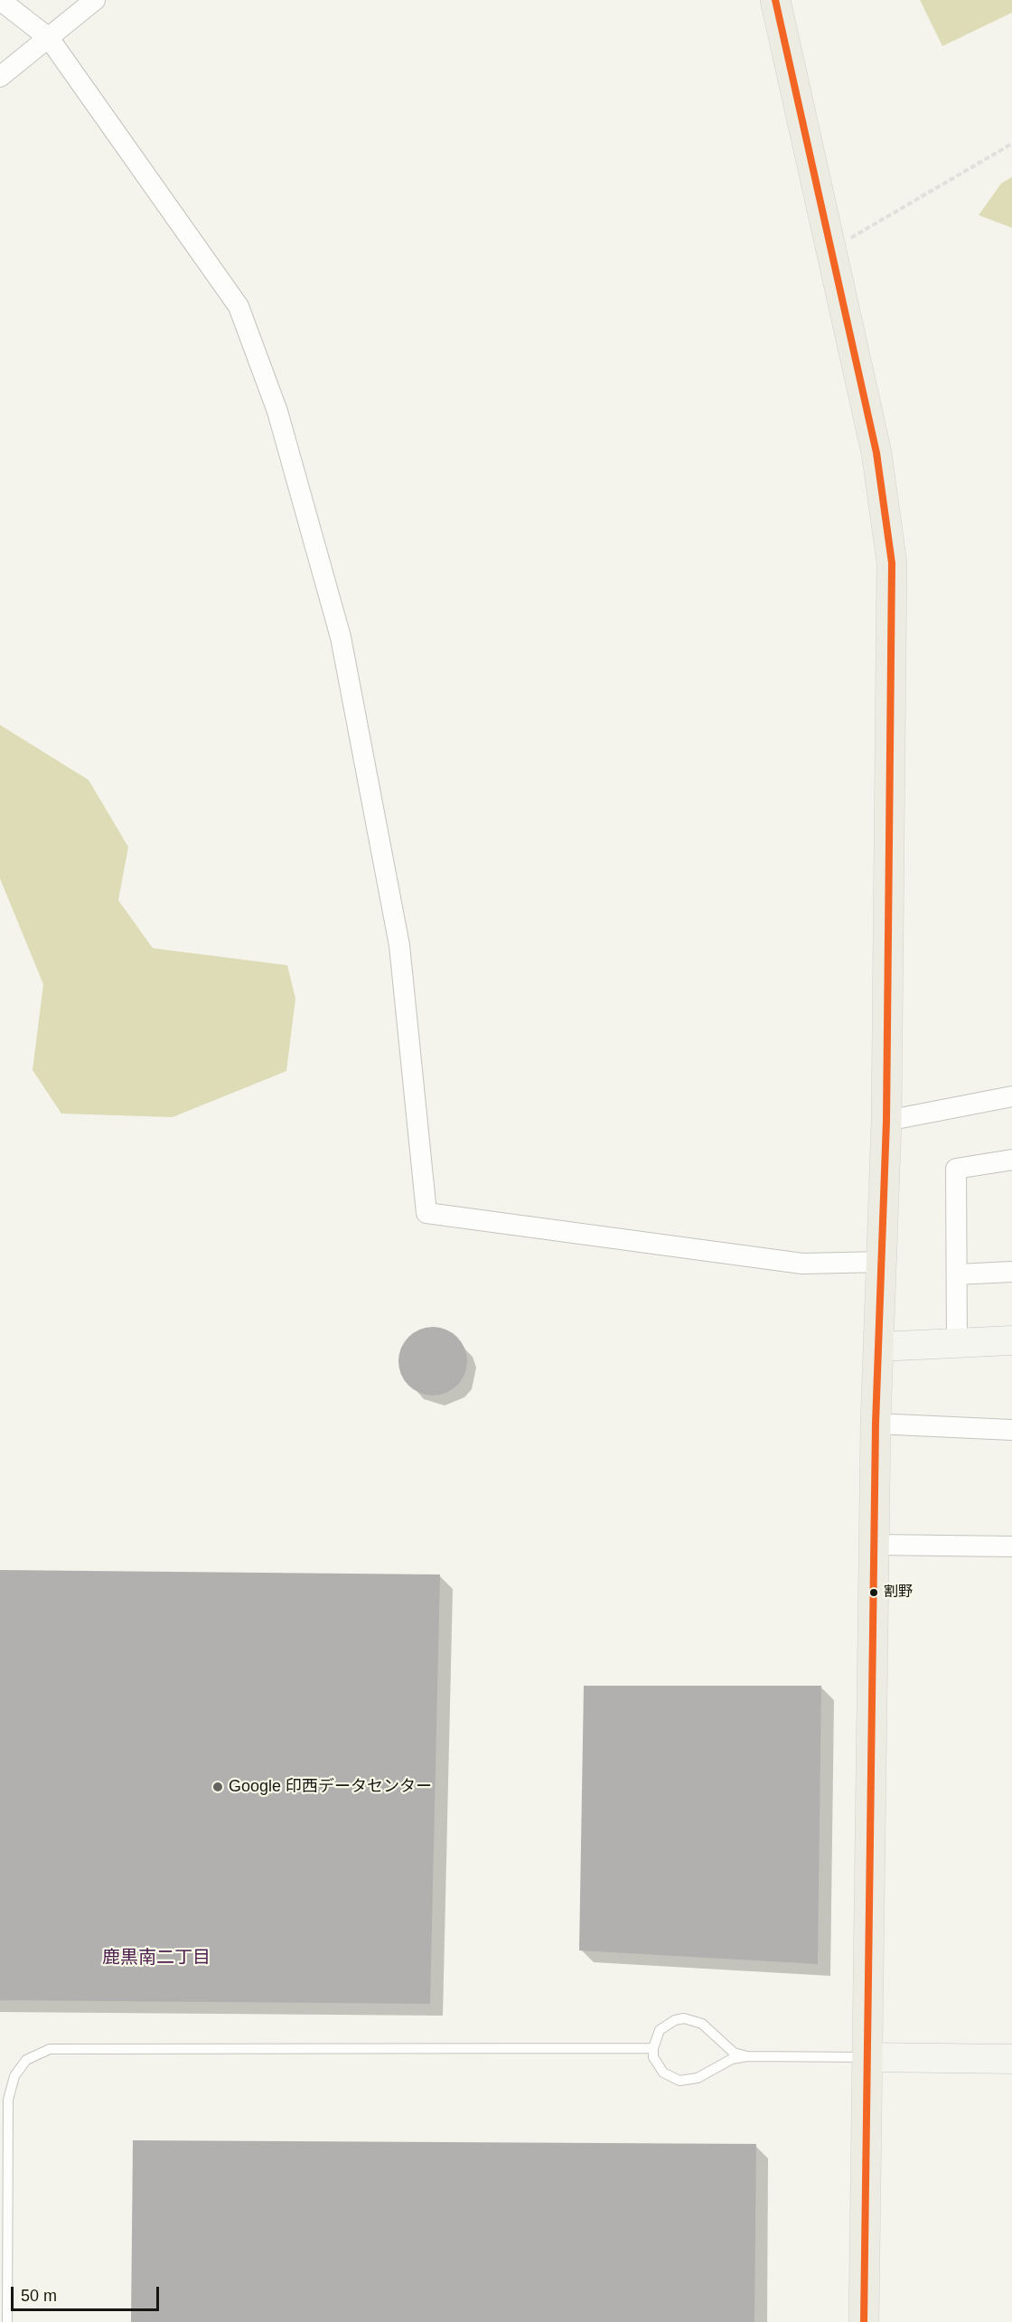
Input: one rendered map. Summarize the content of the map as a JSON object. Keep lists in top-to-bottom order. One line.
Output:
{"districts":["鹿黒南二丁目"],"places":["割野","Google 印西データセンター"],"scale_bar":"50 m"}
